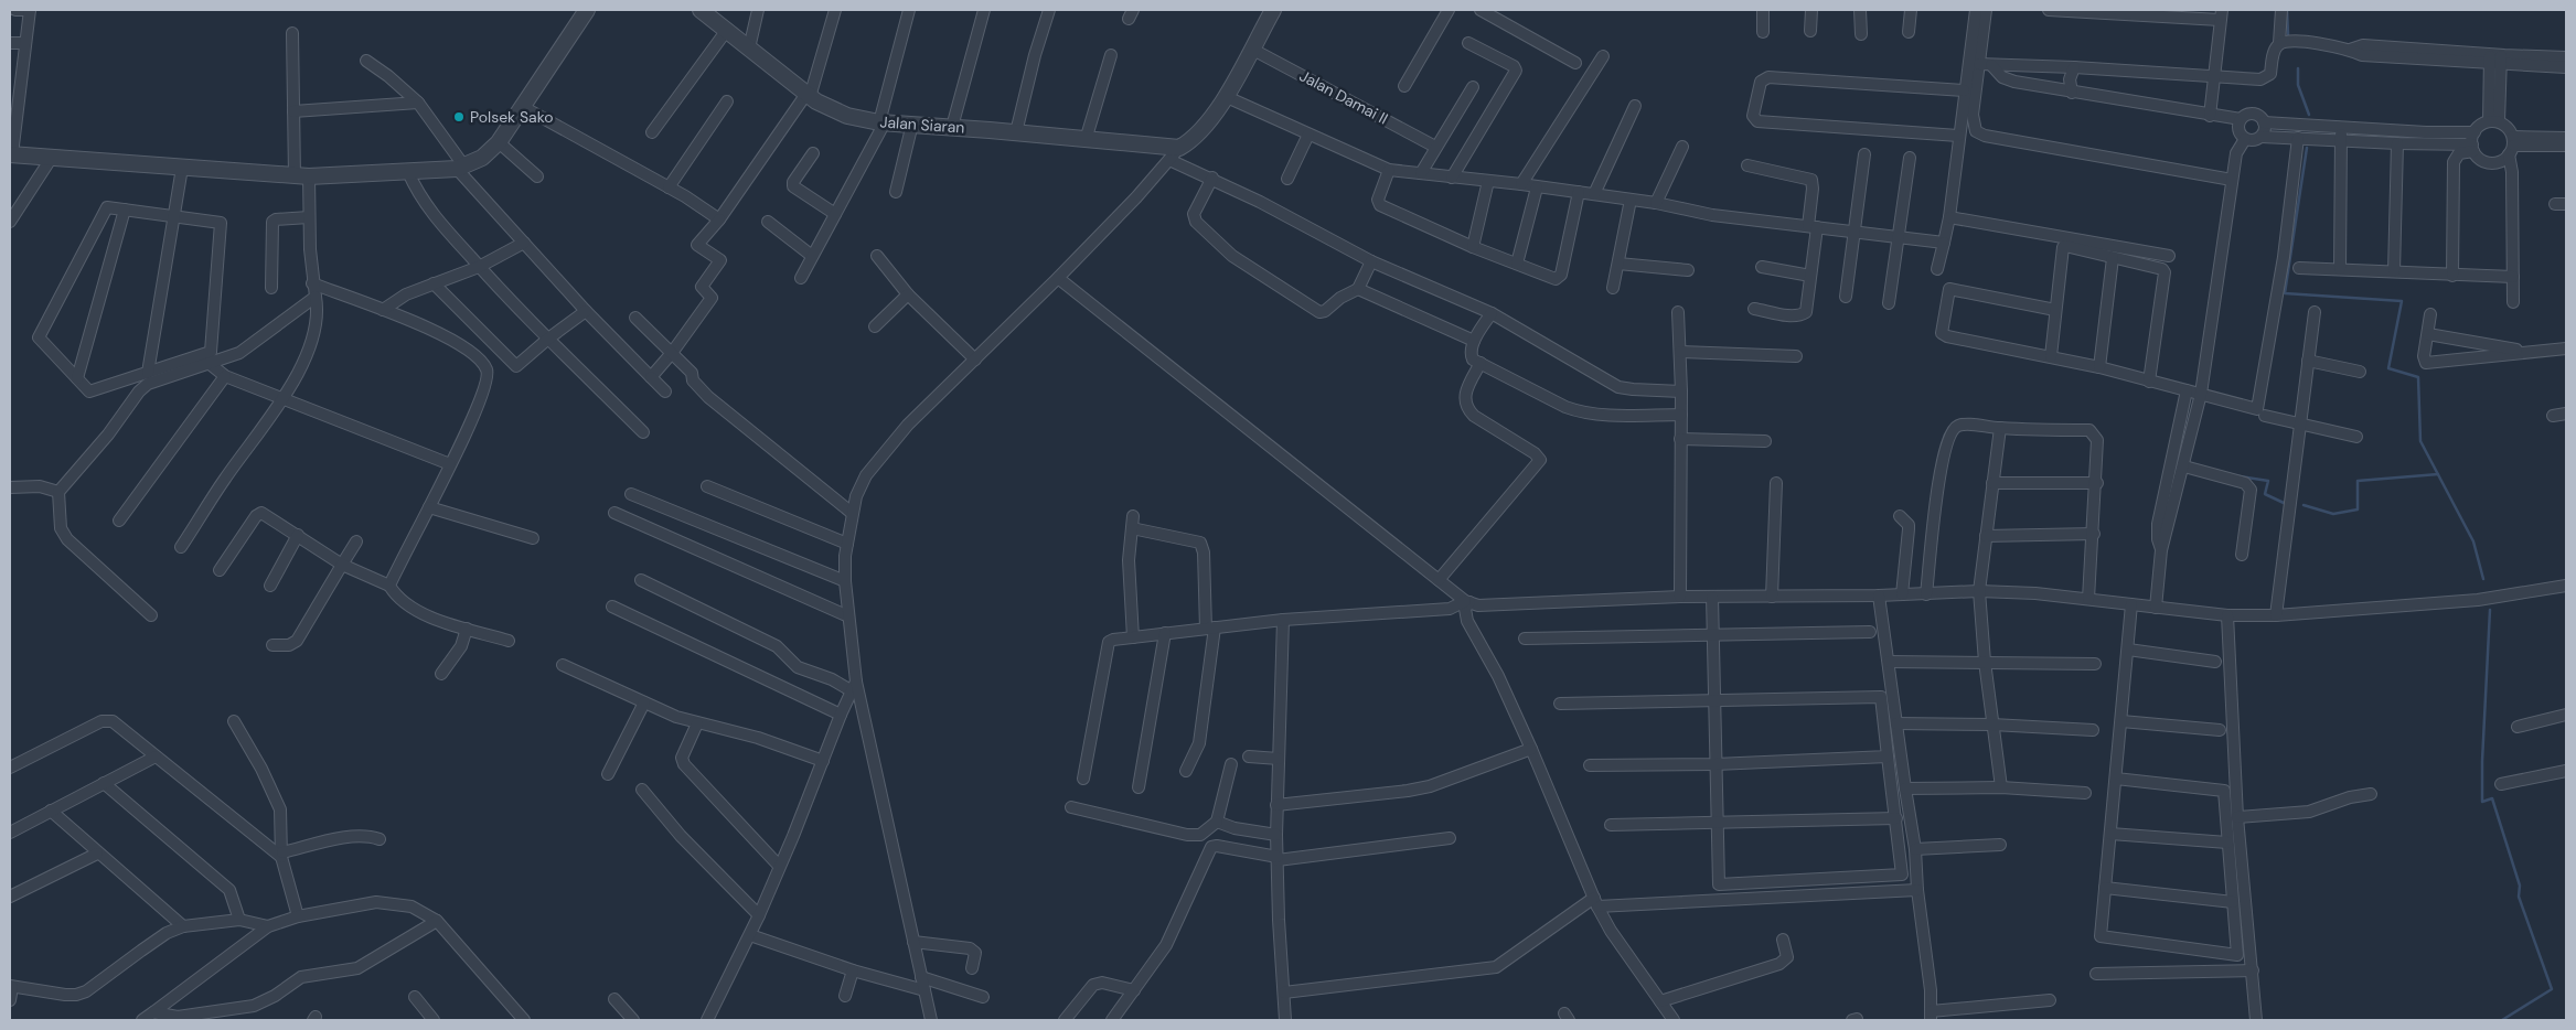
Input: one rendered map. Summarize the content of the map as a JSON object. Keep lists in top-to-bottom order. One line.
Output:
{"streets":{"street":["Jalan Damai II","Jalan Siaran"]},"places":["Polsek Sako"]}
